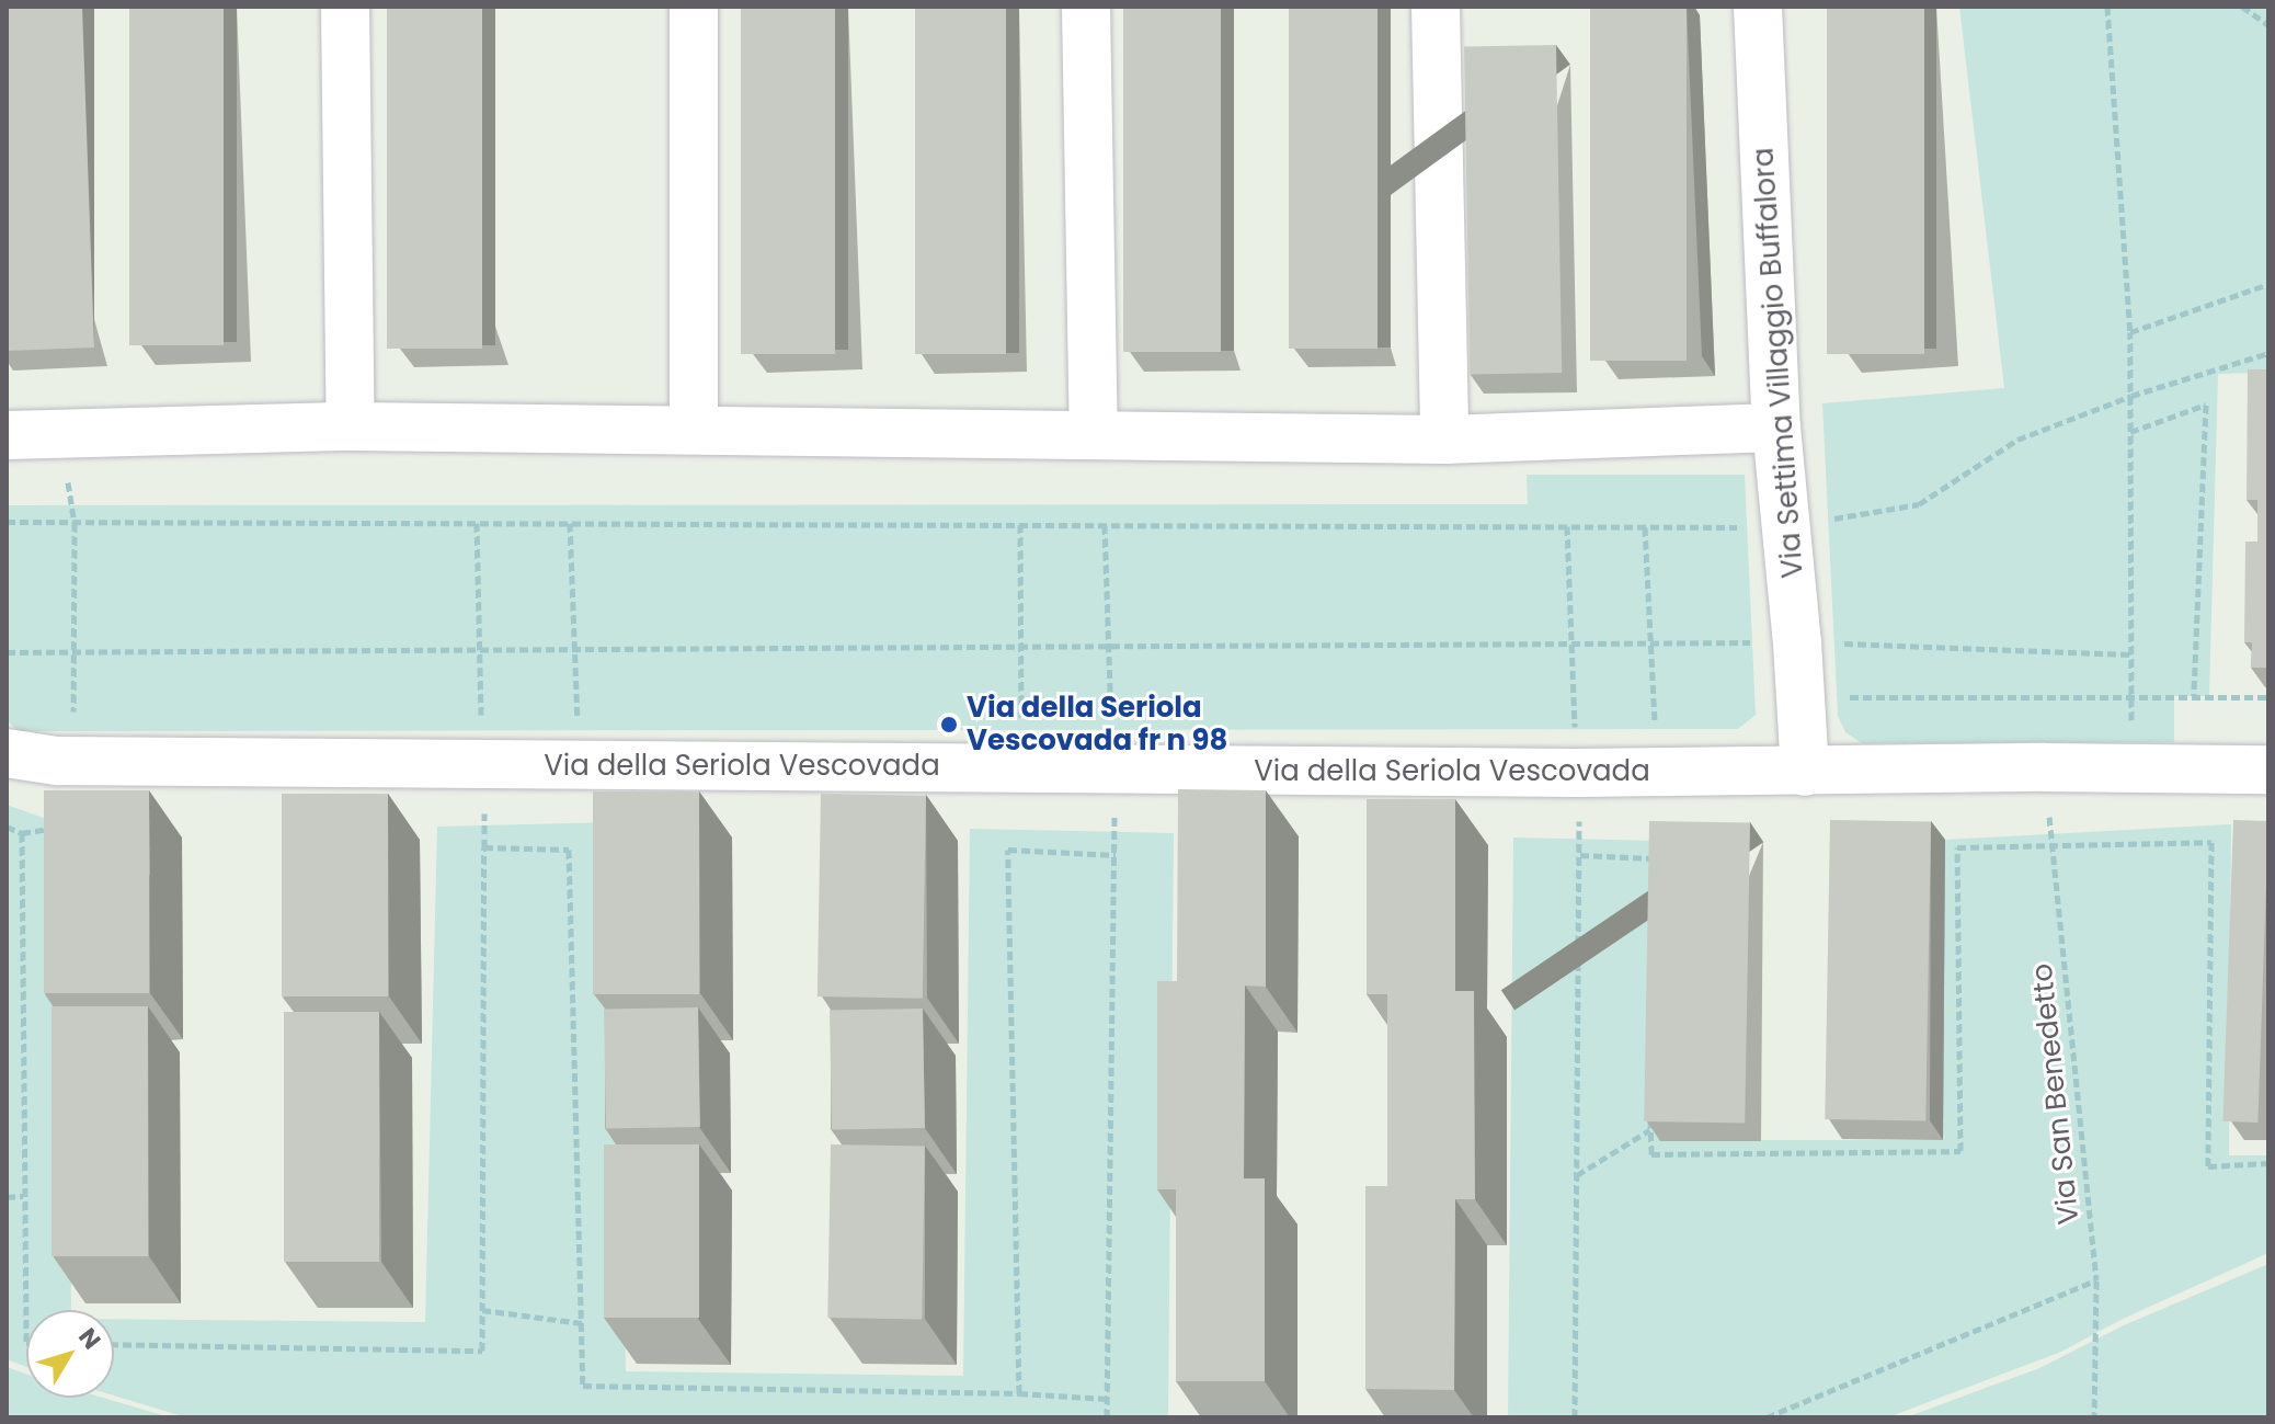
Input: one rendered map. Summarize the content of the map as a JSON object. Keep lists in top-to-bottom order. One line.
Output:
{"streets":{"street":["Via Settima Villaggio Buffalora","Via della Seriola Vescovada"],"path":["Via San Benedetto"]},"crossings":[["Via Settima Villaggio Buffalora","Via della Seriola Vescovada"],["Via della Seriola Vescovada","Via San Benedetto"]],"places":["Via della Seriola Vescovada fr n 98"],"north":"top right"}
